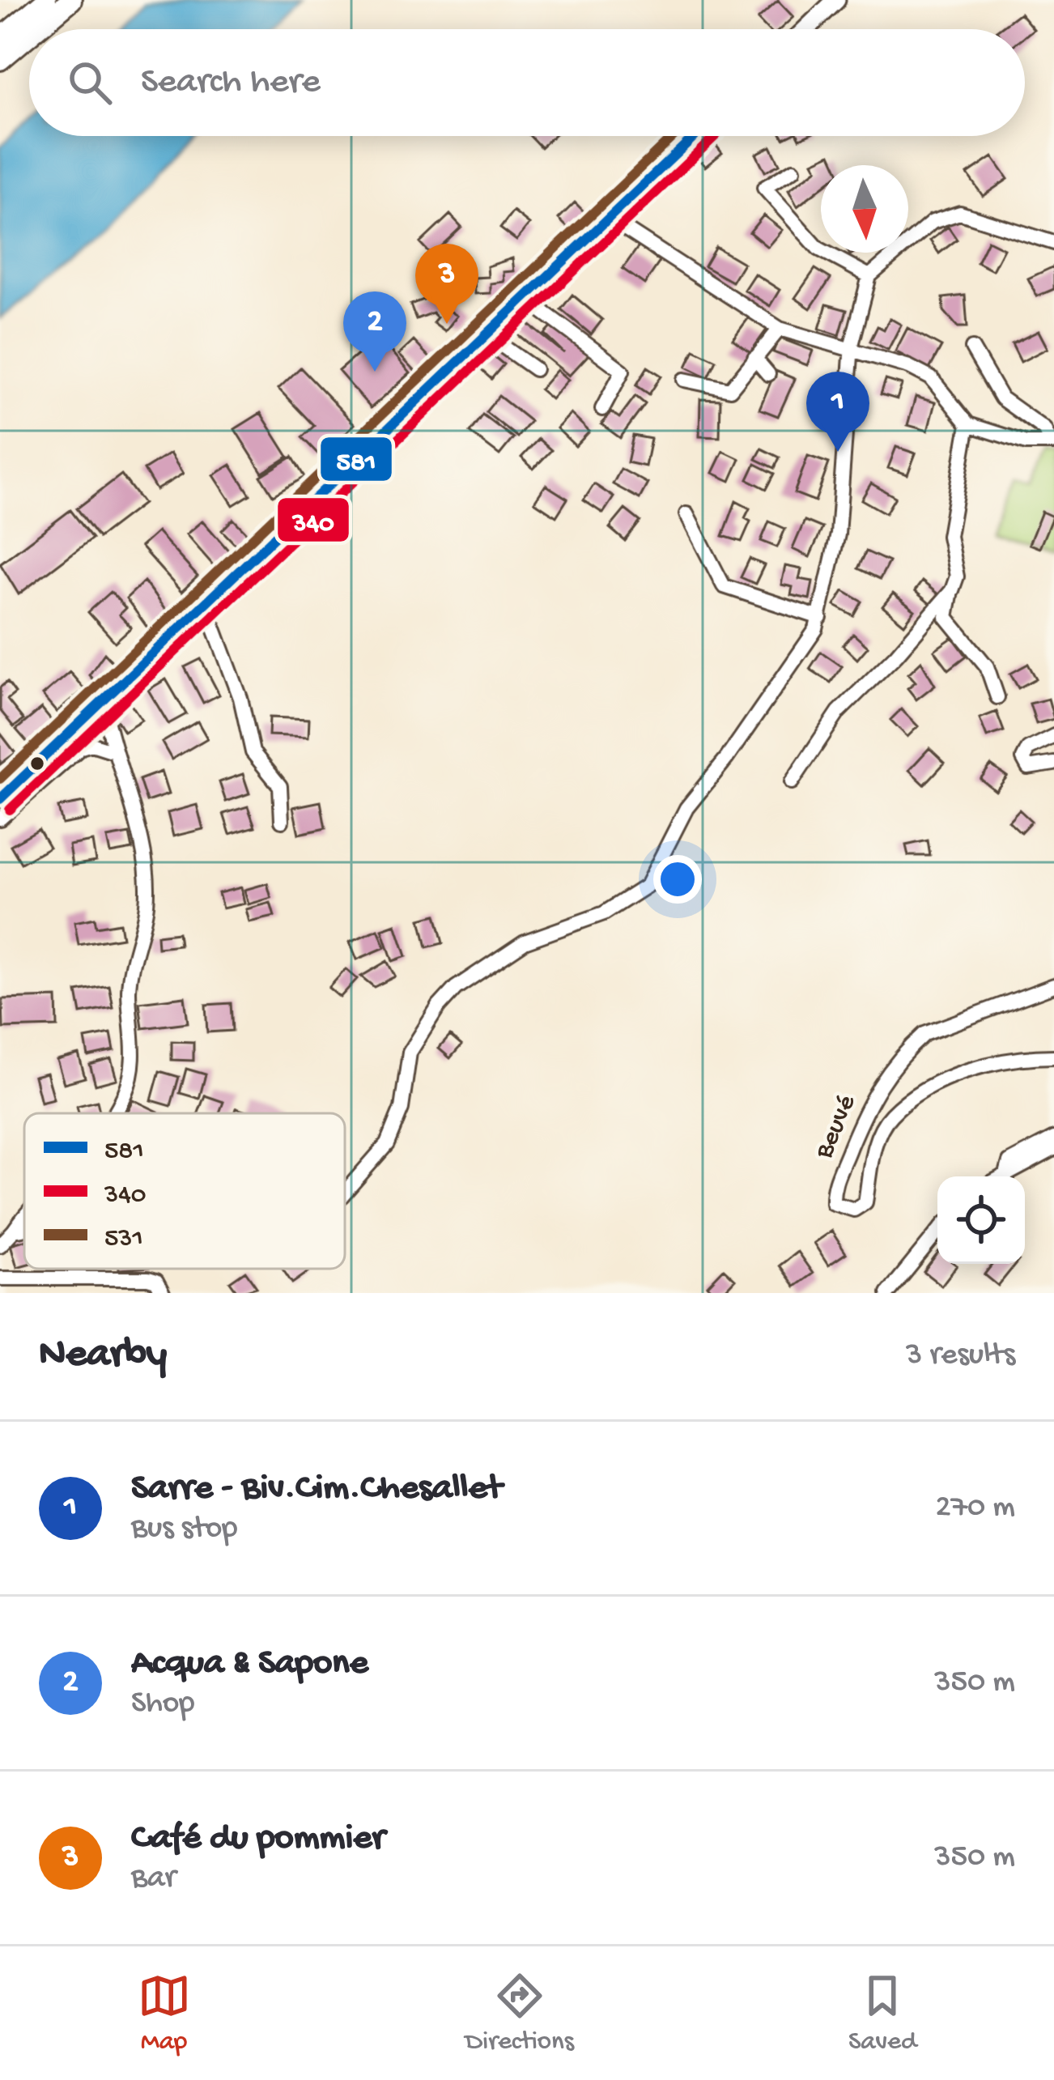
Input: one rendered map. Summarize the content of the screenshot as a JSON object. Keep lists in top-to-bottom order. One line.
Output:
{"streets":{"street":["Beuvé"]},"lines":["transit line 581","transit line 340","transit line 531"],"legend":["581","340","531"],"north":"bottom","page":{"search":"Search here","pins":["3","2","1"],"heading":["Nearby","3 results"],"list":[{"mark":"1","name":"Sarre - Biv.Cim.Chesallet","note":"Bus stop","value":"270 m"},{"mark":"2","name":"Acqua & Sapone","note":"Shop","value":"350 m"},{"mark":"3","name":"Café du pommier","note":"Bar","value":"350 m"}],"nav":["Map","Directions","Saved"]}}
